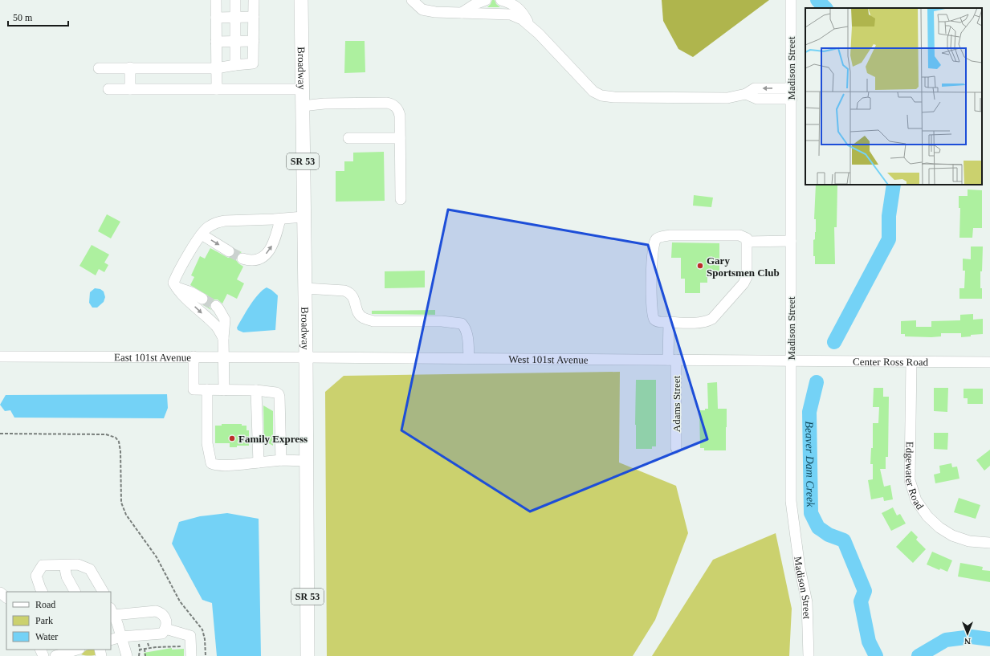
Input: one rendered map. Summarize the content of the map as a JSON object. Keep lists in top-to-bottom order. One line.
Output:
{"streets":{"main road":["Broadway","SR 53"],"street":["Madison Street","East 101st Avenue","West 101st Avenue","Center Ross Road","Adams Street","Edgewater Road"]},"crossings":[["Broadway","East 101st Avenue"],["Broadway","West 101st Avenue"],["Madison Street","West 101st Avenue"],["Madison Street","Center Ross Road"],["East 101st Avenue","West 101st Avenue"],["West 101st Avenue","Center Ross Road"],["West 101st Avenue","Adams Street"],["Center Ross Road","Edgewater Road"]],"water":["Beaver Dam Creek"],"places":["Gary Sportsmen Club","Family Express"],"legend":["Road","Park","Water"],"scale_bar":"50 m","north":"bottom"}
